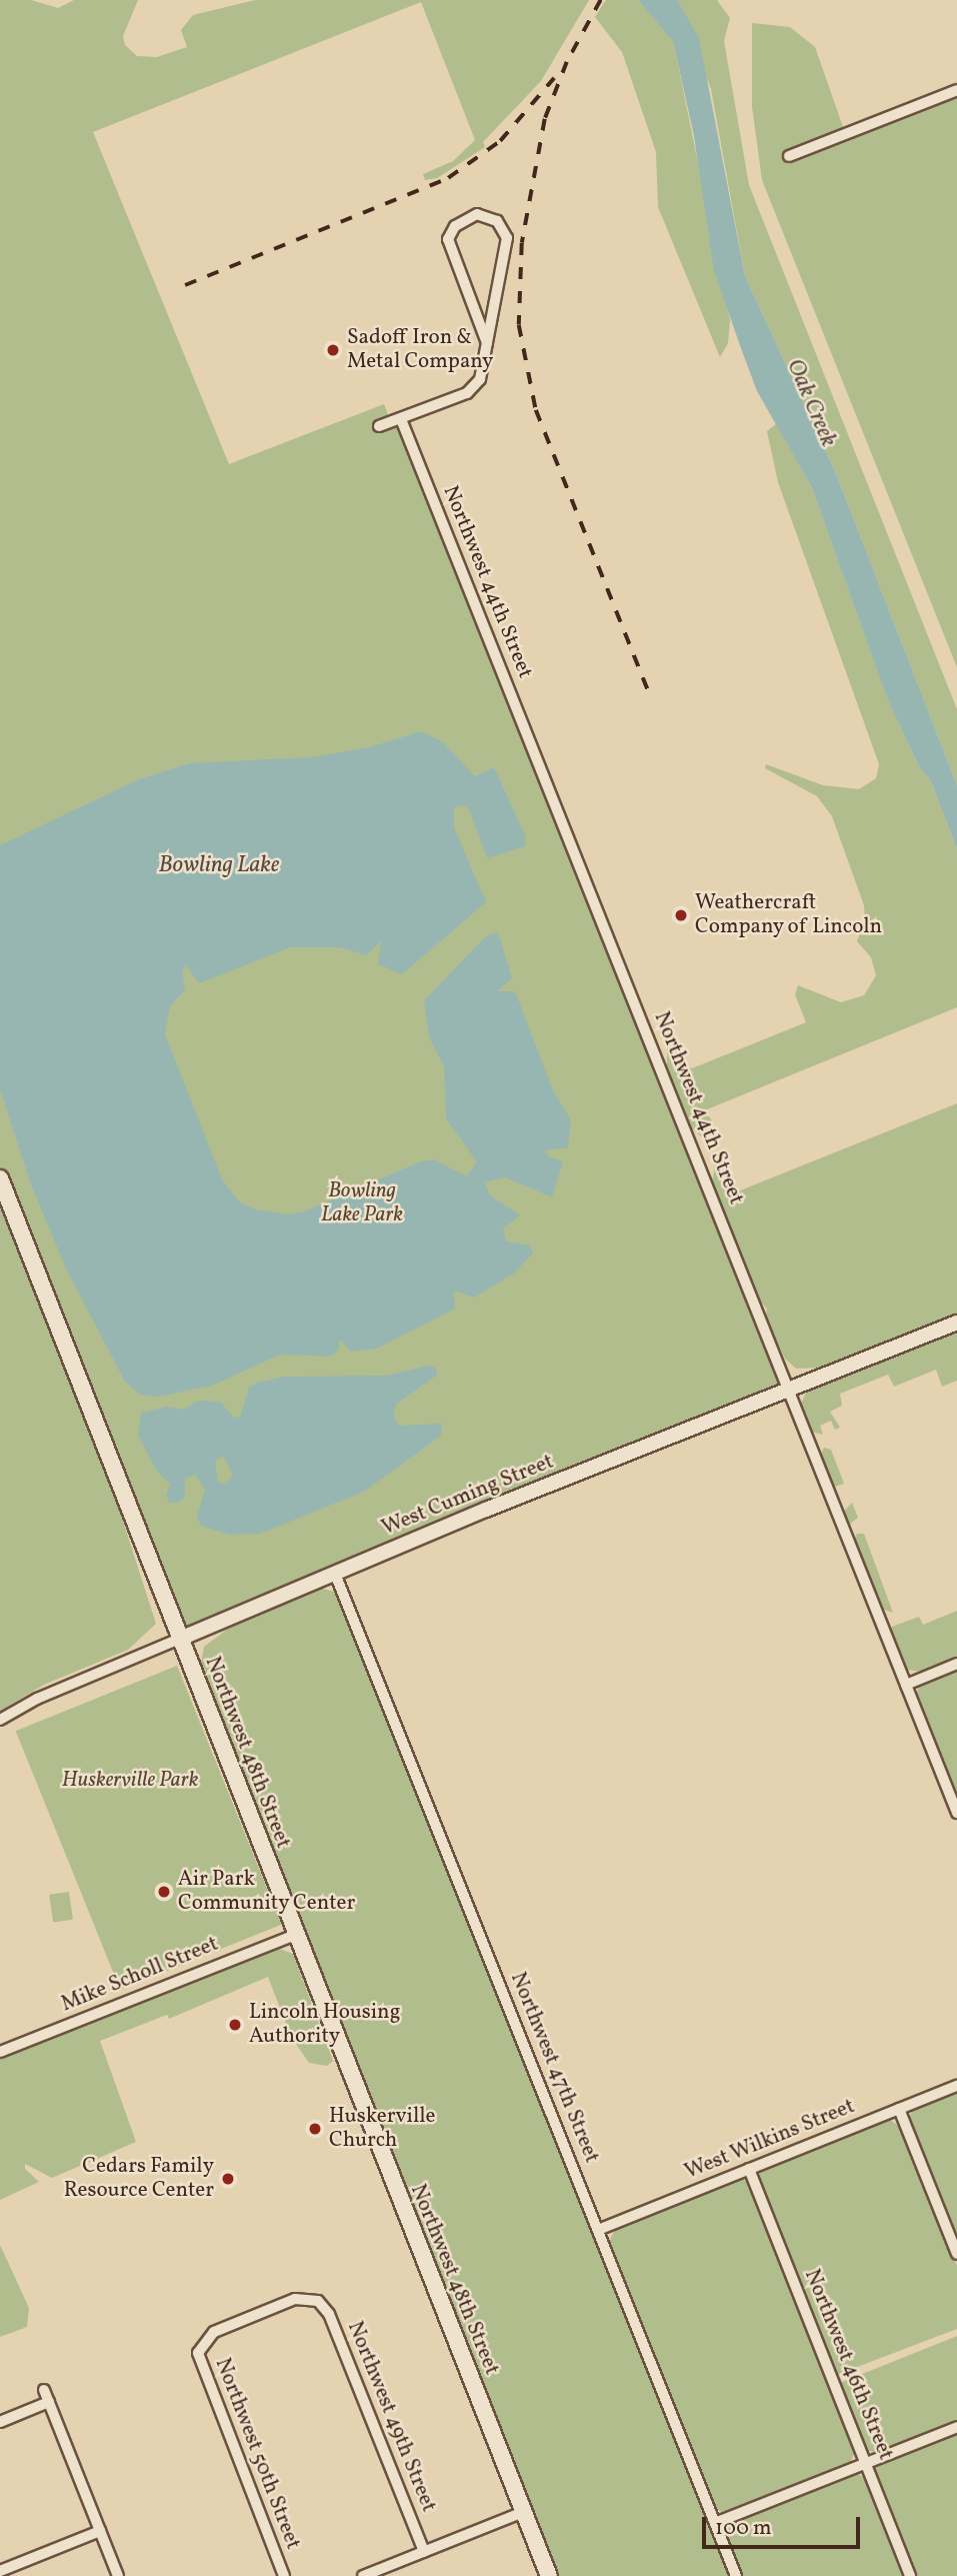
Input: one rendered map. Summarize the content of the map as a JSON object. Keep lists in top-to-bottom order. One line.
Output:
{"streets":{"main road":["Northwest 48th Street"],"street":["Northwest 44th Street","West Cuming Street","Mike Scholl Street","Northwest 47th Street","West Wilkins Street","Northwest 46th Street","Northwest 49th Street","Northwest 50th Street"]},"crossings":[["Northwest 44th Street","West Cuming Street"],["West Cuming Street","Northwest 48th Street"],["West Cuming Street","Northwest 47th Street"],["Northwest 48th Street","Mike Scholl Street"],["Northwest 47th Street","West Wilkins Street"],["West Wilkins Street","Northwest 46th Street"],["Northwest 49th Street","Northwest 50th Street"]],"water":["Oak Creek","Bowling Lake"],"parks":["Bowling Lake Park","Huskerville Park"],"places":["Sadoff Iron & Metal Company","Weathercraft Company of Lincoln","Air Park Community Center","Lincoln Housing Authority","Huskerville Church","Cedars Family Resource Center"],"scale_bar":"100 m"}
